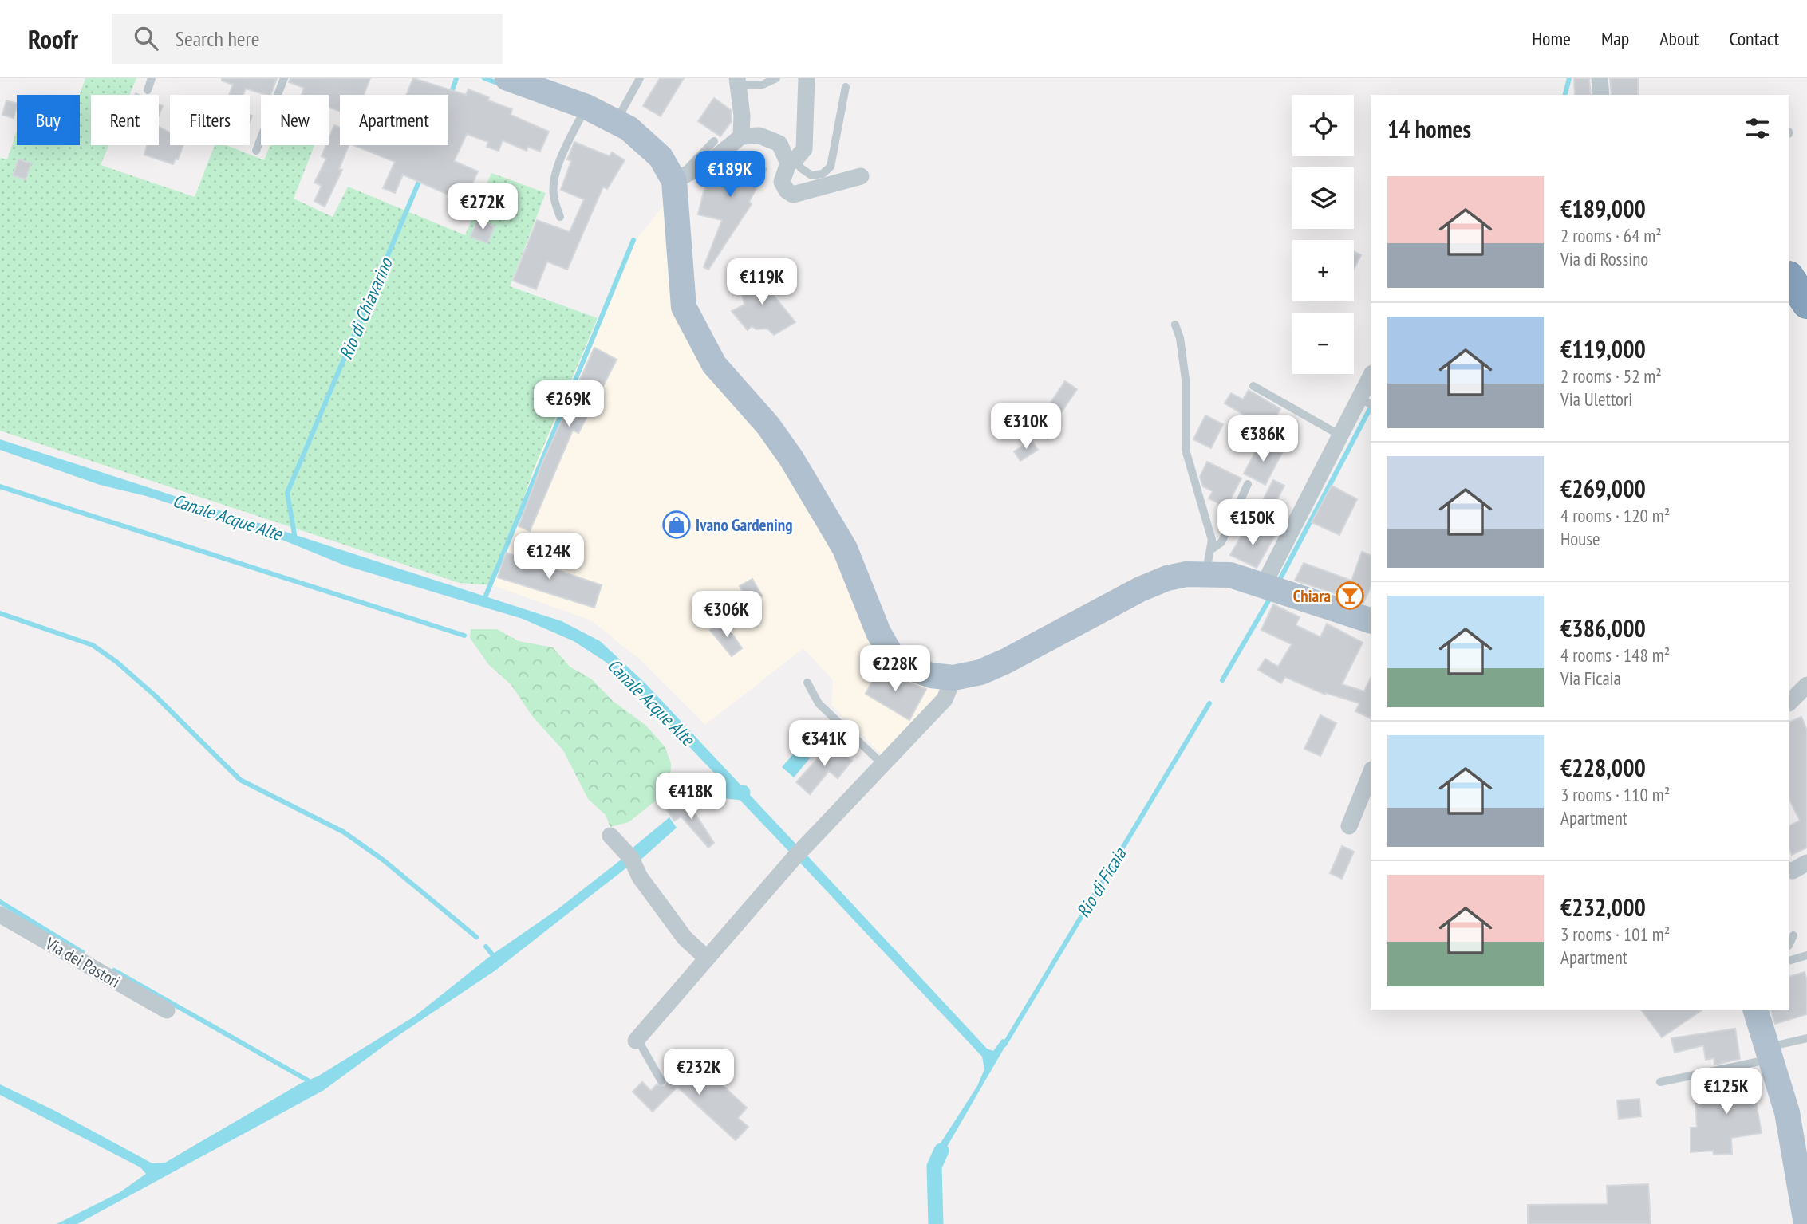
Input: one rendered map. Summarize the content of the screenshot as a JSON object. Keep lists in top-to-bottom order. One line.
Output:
{"streets":{"street":["Via dei Pastori"]},"water":["Rio di Chiavarino","Canale Acque Alte","Rio di Ficaia"],"places":{"shop":["Ivano Gardening"],"bar":["Chiara"]},"page":{"header":"Roofr","search":"Search here","nav":["Home","Map","About","Contact"],"map_buttons":["+","−"],"chip":["Buy","Rent","Filters","New","Apartment"],"heading":"14 homes","price":["€189K","€272K","€119K","€269K","€310K","€386K","€150K","€124K","€306K","€228K","€341K","€418K","€232K","€125K"],"list":[{"name":"€189,000","note":"2 rooms · 64 m² · Via di Rossino"},{"name":"€119,000","note":"2 rooms · 52 m² · Via Ulettori"},{"name":"€269,000","note":"4 rooms · 120 m² · House"},{"name":"€386,000","note":"4 rooms · 148 m² · Via Ficaia"},{"name":"€228,000","note":"3 rooms · 110 m² · Apartment"},{"name":"€232,000","note":"3 rooms · 101 m² · Apartment"}]}}
